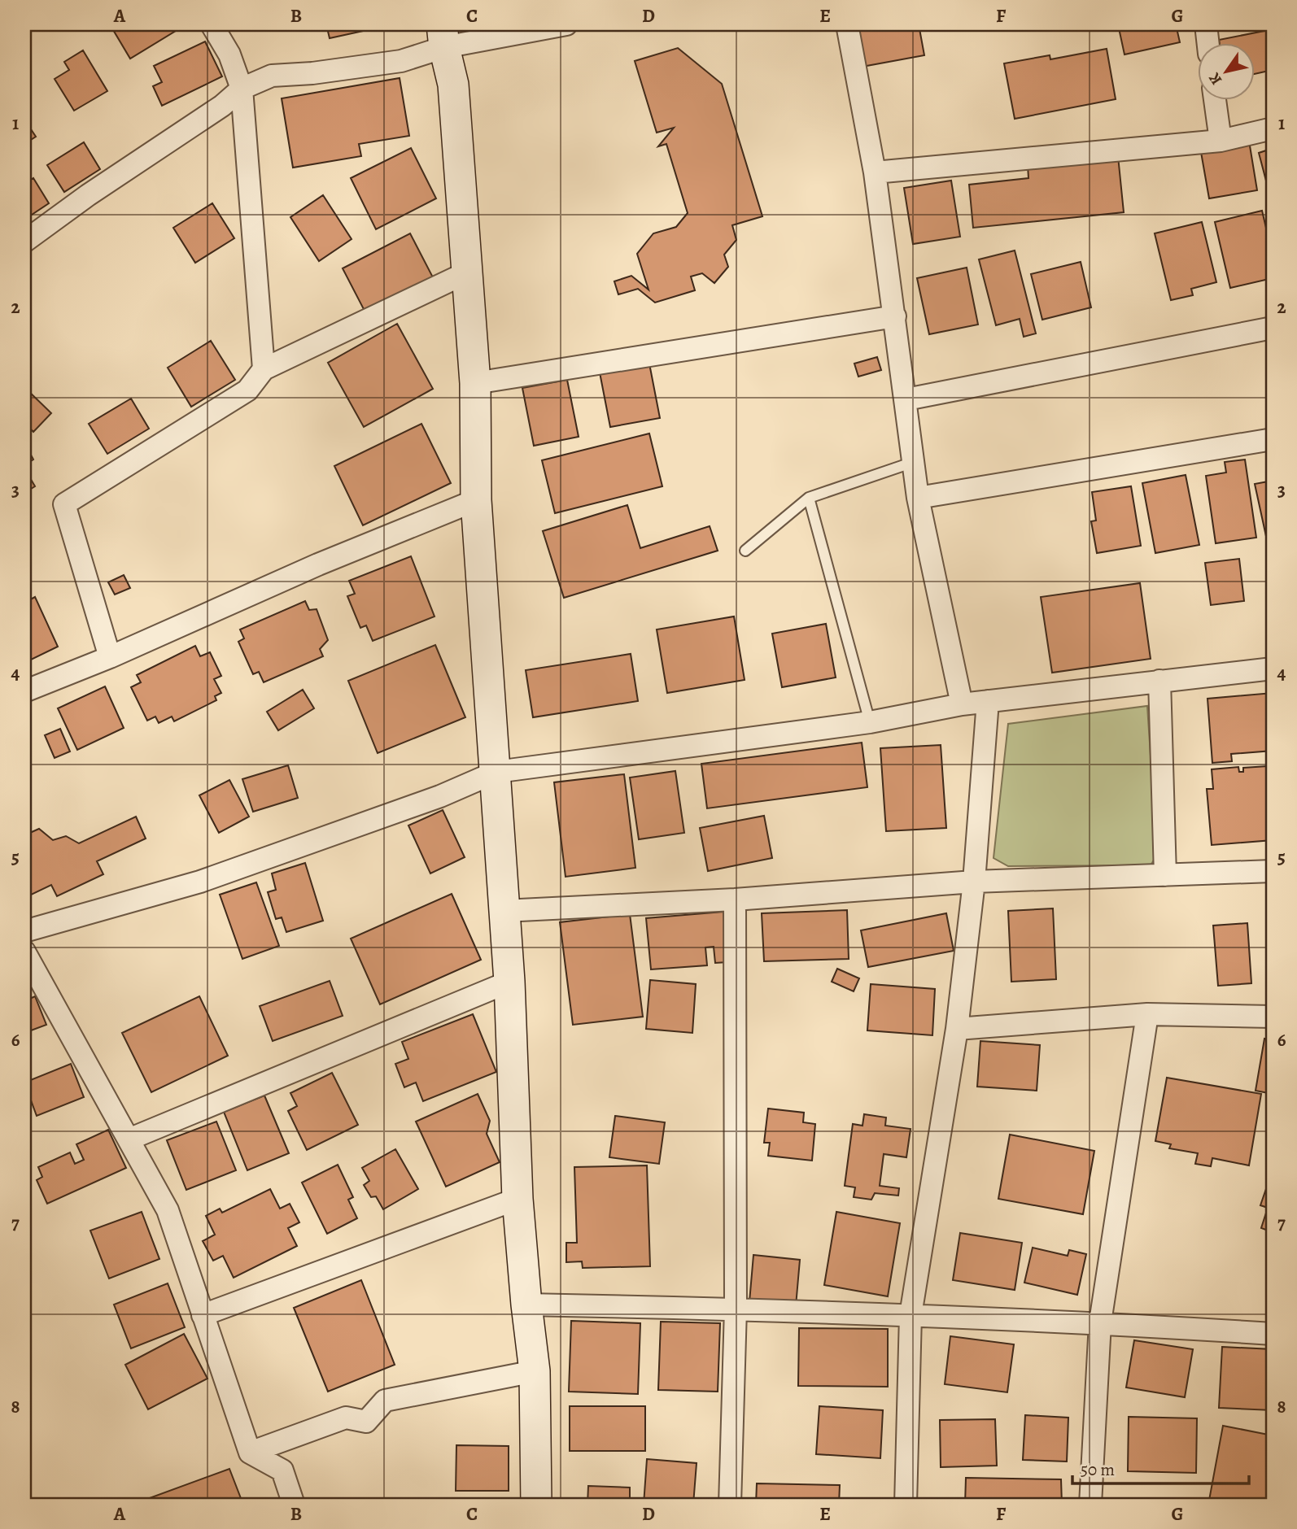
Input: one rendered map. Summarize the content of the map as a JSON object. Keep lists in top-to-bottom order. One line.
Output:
{"scale_bar":"50 m","north":"bottom left","grid":{"columns":["A","B","C","D","E","F","G"],"rows":["1","2","3","4","5","6","7","8"]}}
